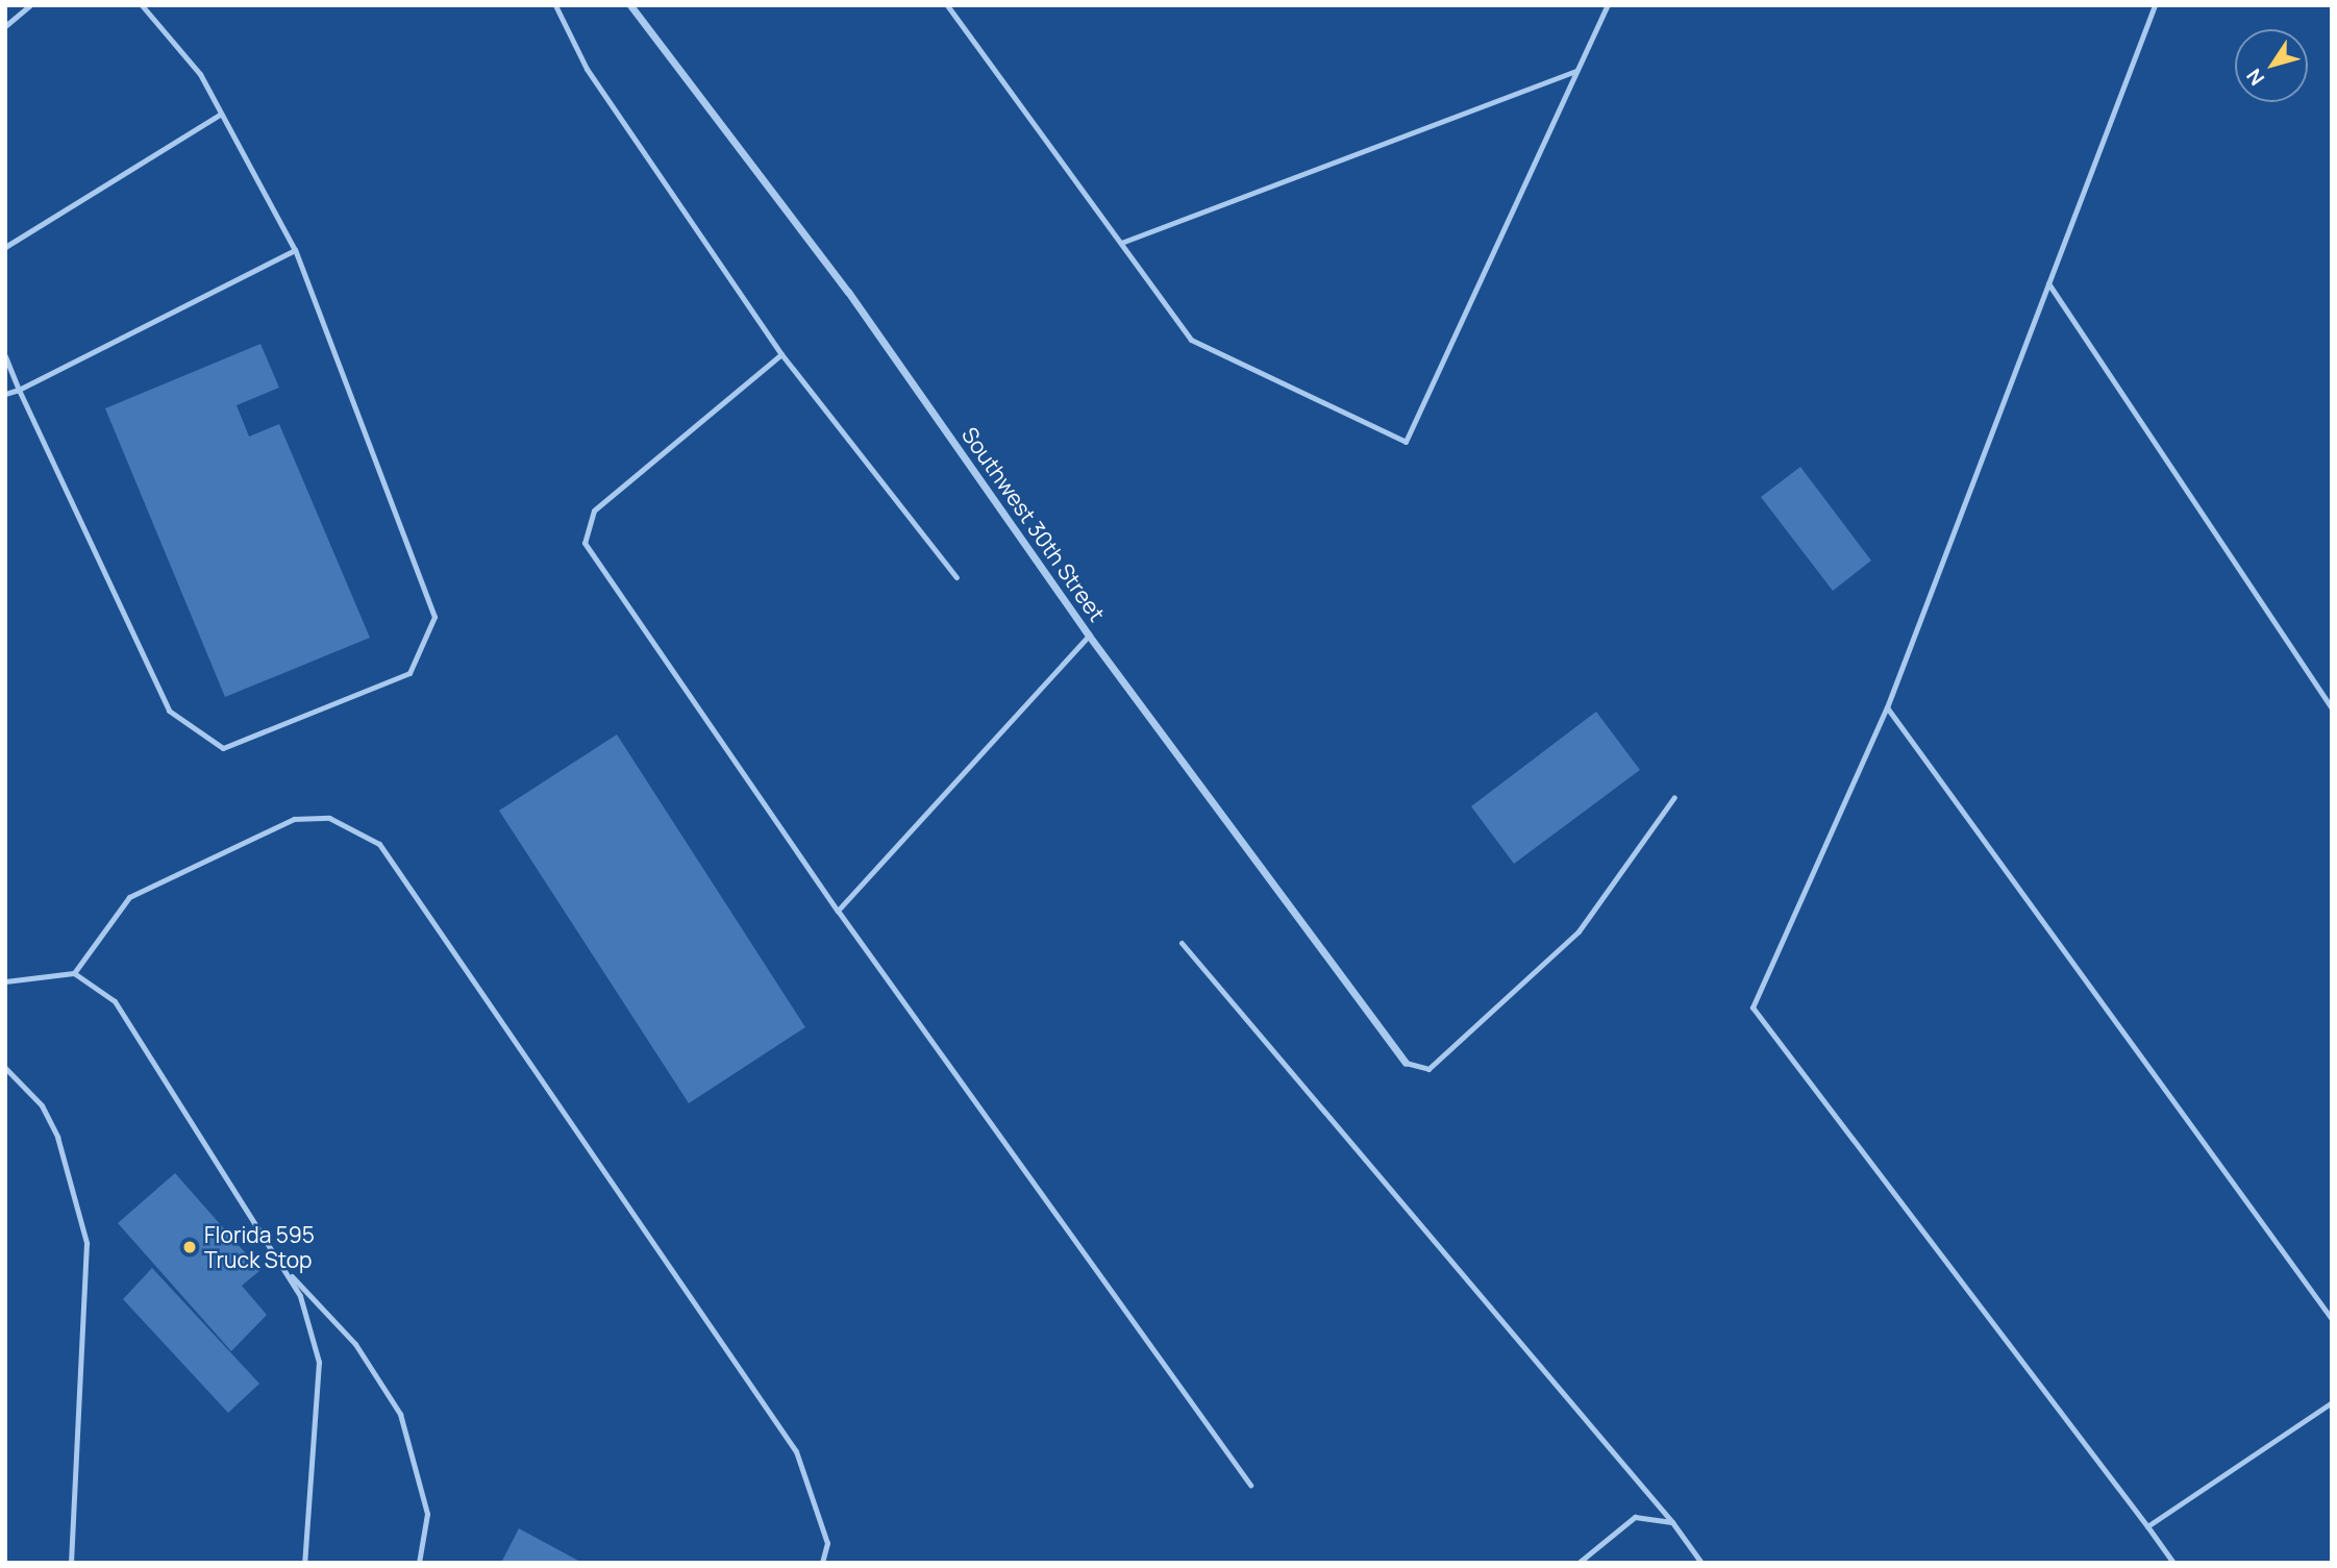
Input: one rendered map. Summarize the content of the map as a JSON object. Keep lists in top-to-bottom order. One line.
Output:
{"streets":{"street":["Southwest 30th Street"]},"places":["Florida 595 Truck Stop"],"north":"bottom left"}
